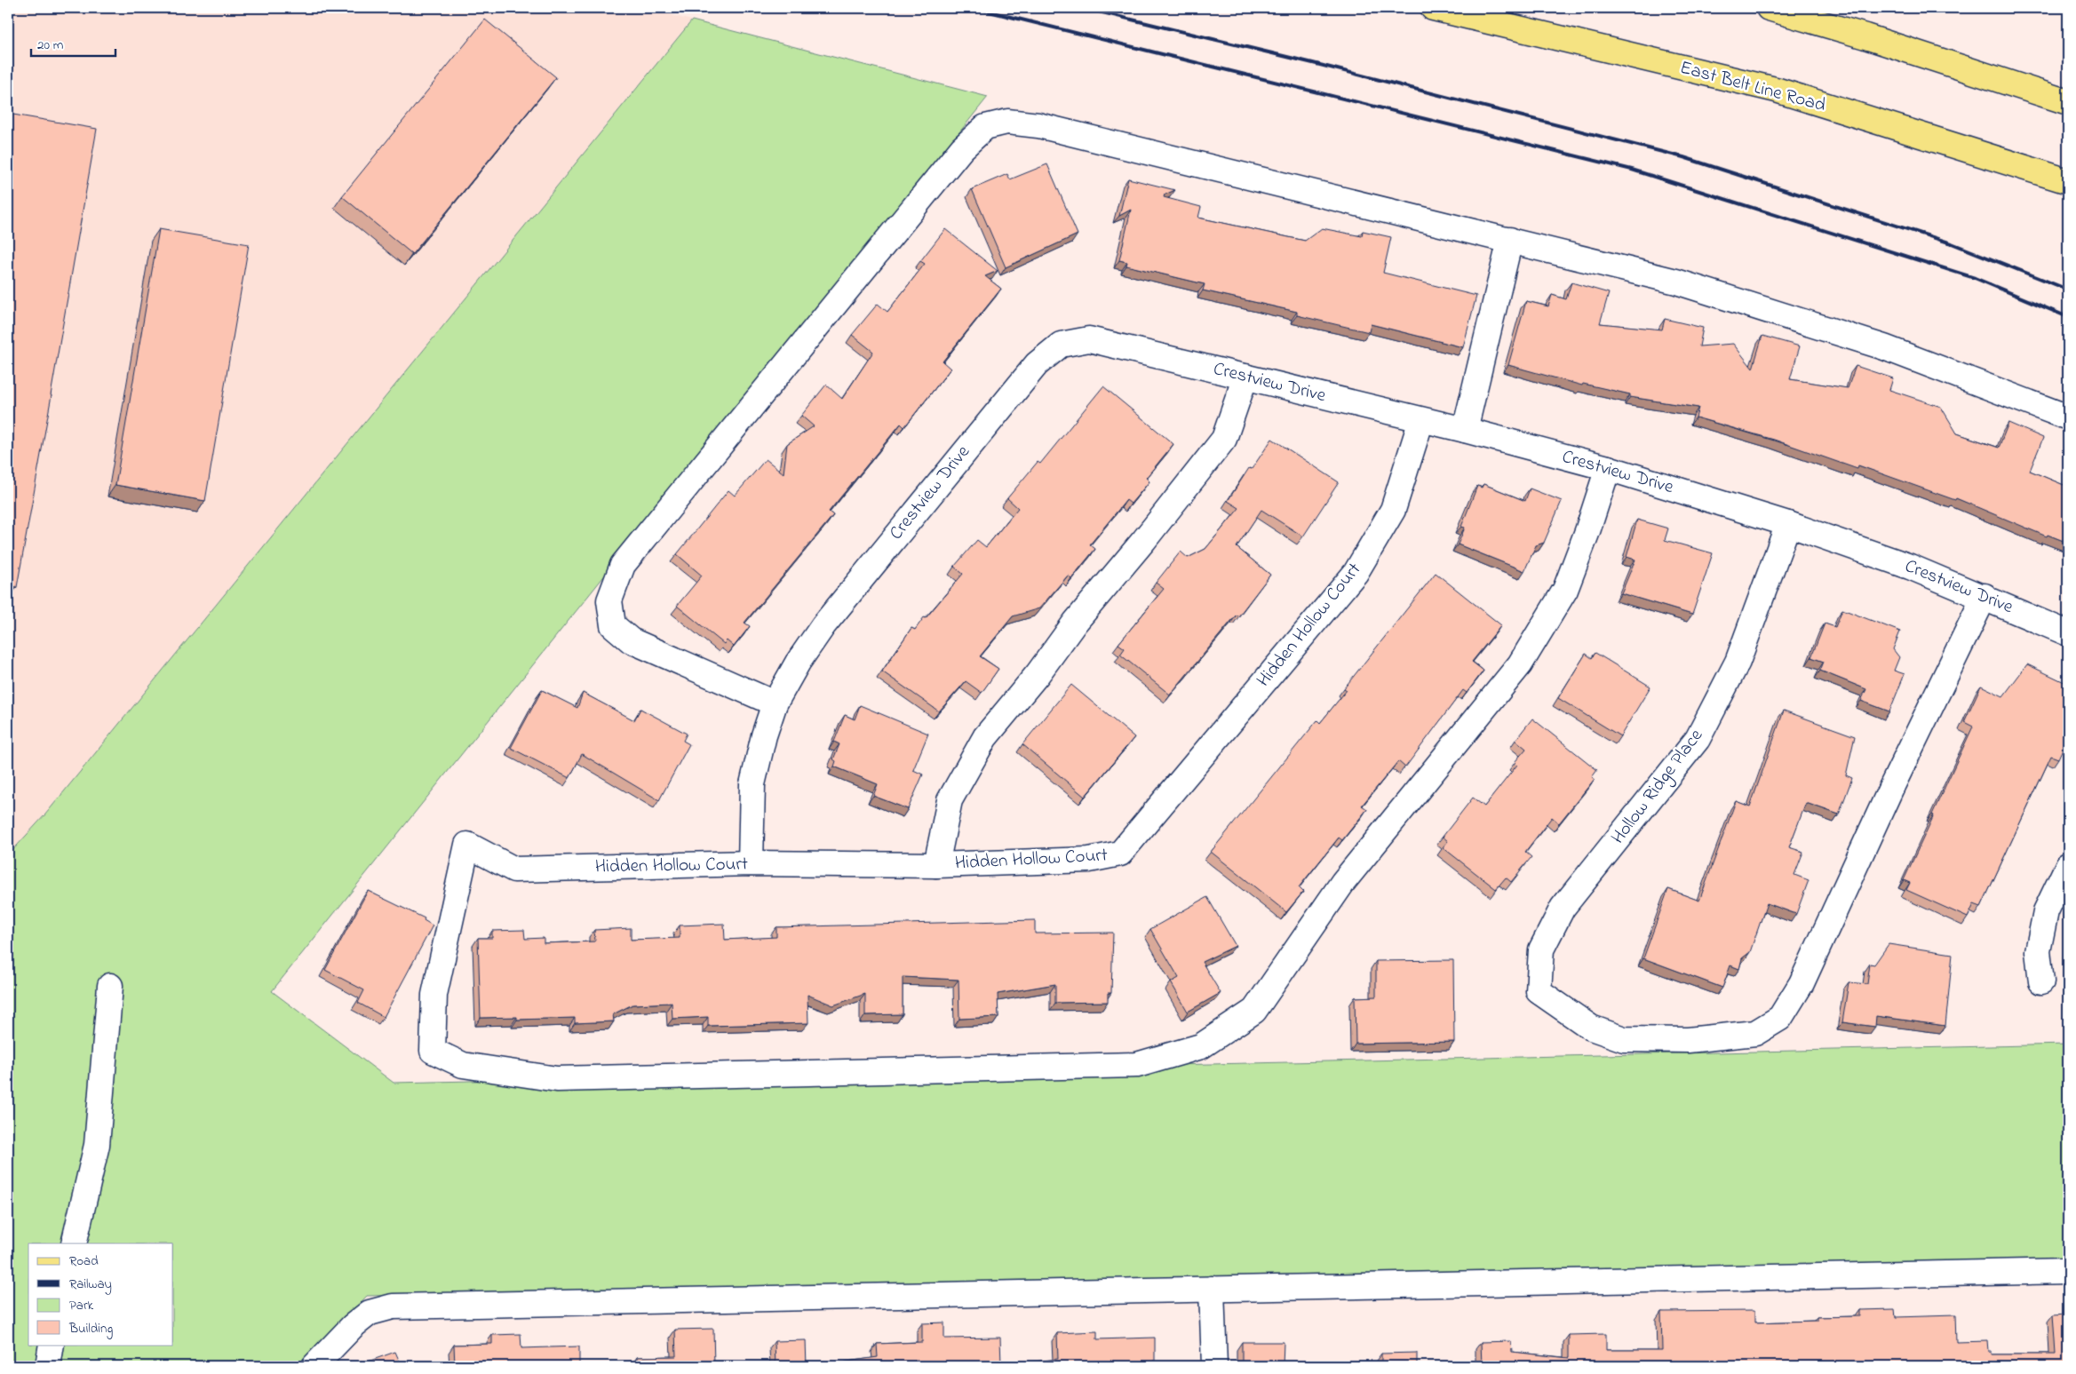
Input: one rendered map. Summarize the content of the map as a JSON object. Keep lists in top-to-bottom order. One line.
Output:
{"streets":{"main road":["East Belt Line Road"],"street":["Crestview Drive","Hidden Hollow Court","Hollow Ridge Place"]},"crossings":[["Crestview Drive","Hidden Hollow Court"],["Crestview Drive","Hollow Ridge Place"]],"legend":["Road","Railway","Park","Building"],"scale_bar":"20 m"}
